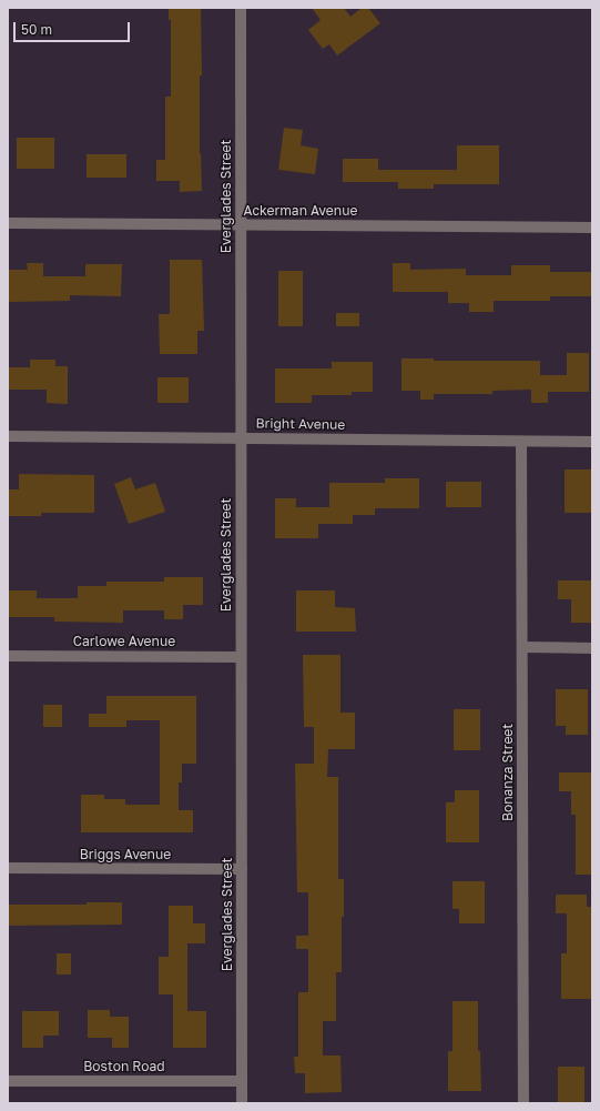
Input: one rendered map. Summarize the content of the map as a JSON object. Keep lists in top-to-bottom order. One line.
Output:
{"streets":{"street":["Everglades Street","Ackerman Avenue","Bright Avenue","Carlowe Avenue","Bonanza Street","Briggs Avenue","Boston Road"]},"crossings":[["Everglades Street","Ackerman Avenue"],["Everglades Street","Bright Avenue"],["Everglades Street","Carlowe Avenue"],["Everglades Street","Briggs Avenue"],["Everglades Street","Boston Road"],["Bright Avenue","Bonanza Street"]],"scale_bar":"50 m"}
